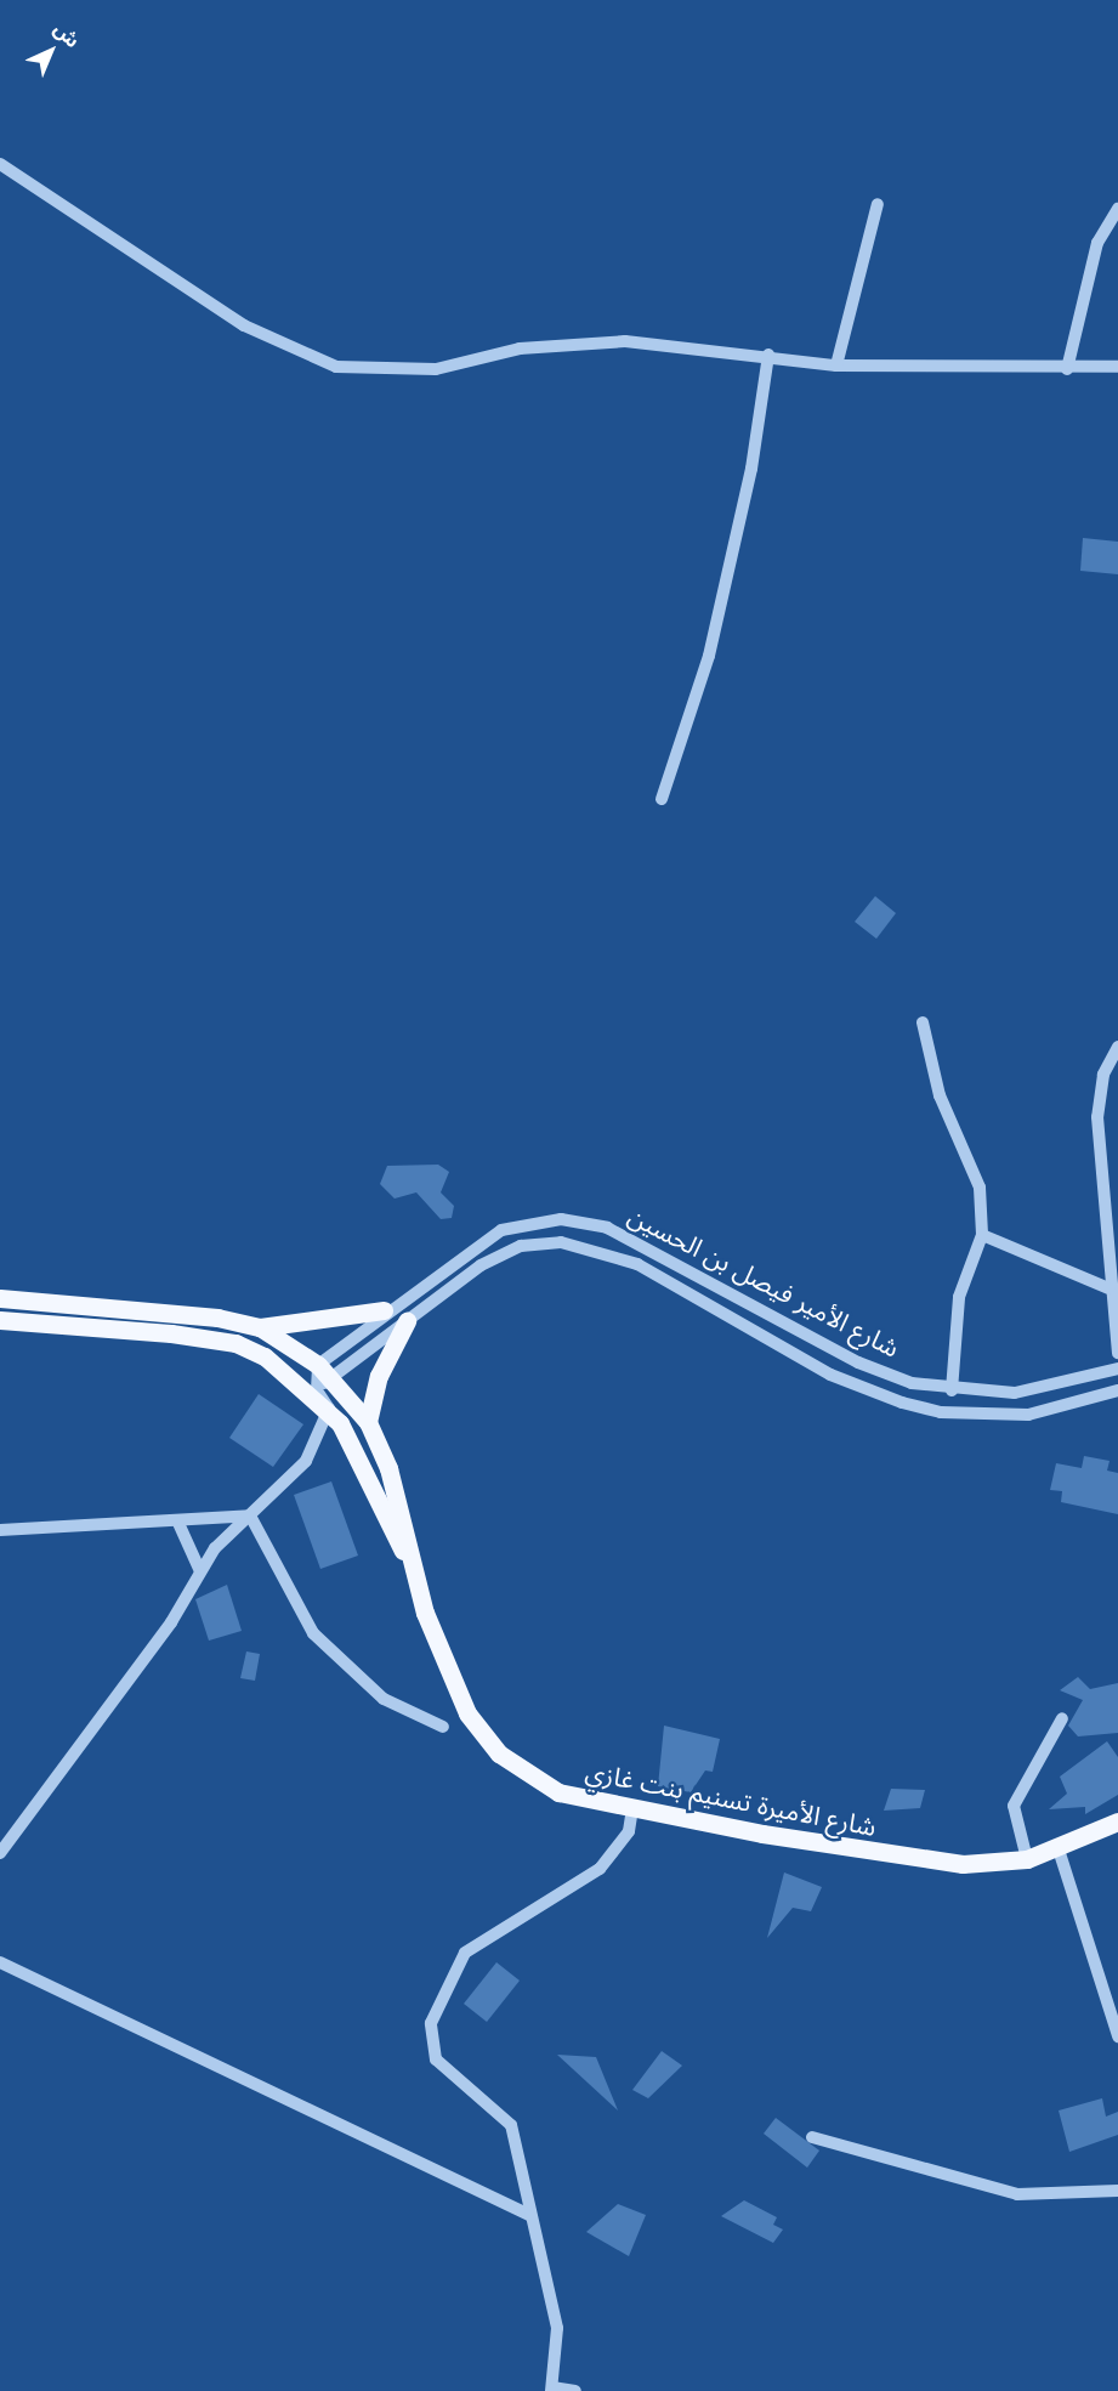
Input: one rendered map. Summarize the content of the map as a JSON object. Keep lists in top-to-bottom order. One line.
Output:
{"streets":{"main road":["شارع الأميرة تسنيم بنت غازي"],"street":["شارع الأمير فيصل بن الحسين"]},"crossings":[["شارع الأمير فيصل بن الحسين","شارع الأميرة تسنيم بنت غازي"]],"north":"top right"}
